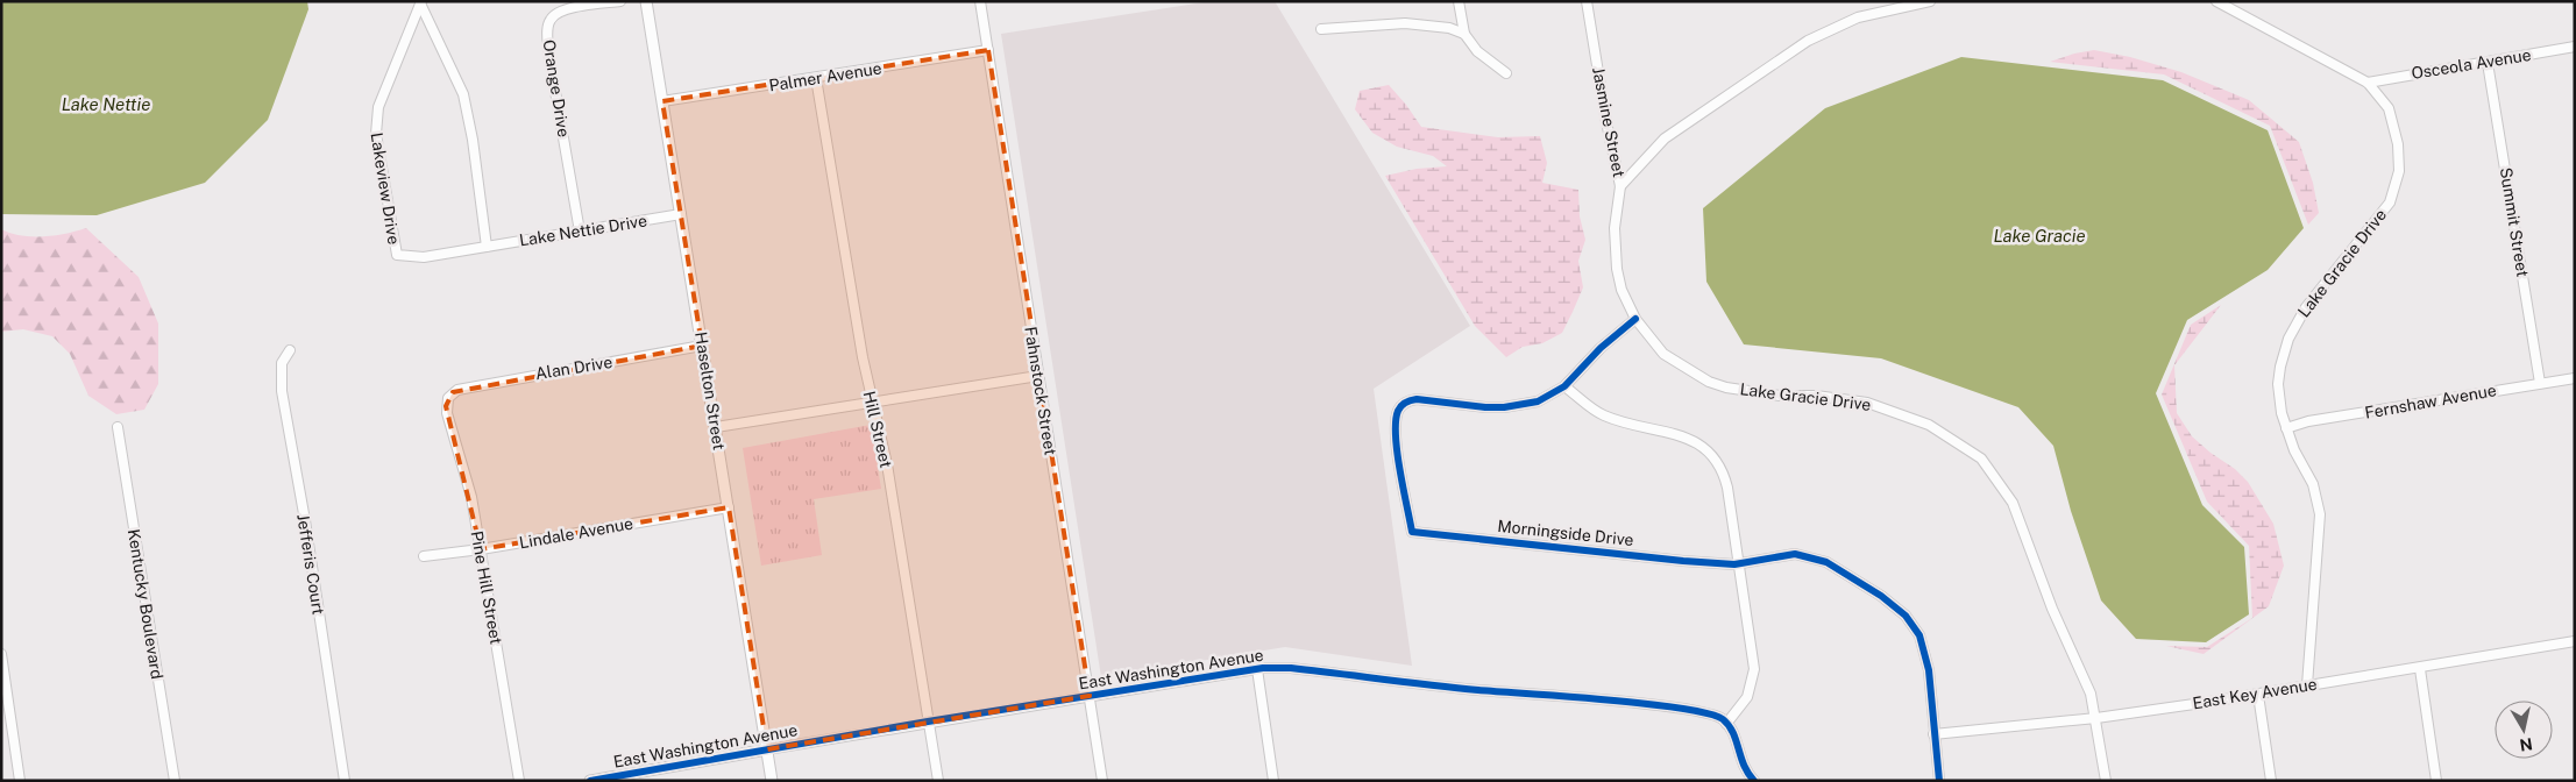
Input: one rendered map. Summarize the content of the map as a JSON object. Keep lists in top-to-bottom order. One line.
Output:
{"streets":{"street":["Osceola Avenue","Palmer Avenue","Orange Drive","Jasmine Street","Lakeview Drive","Summit Street","Lake Nettie Drive","Lake Gracie Drive","Alan Drive","Haselton Street","Fahnstock Street","Fernshaw Avenue","Hill Street","Lindale Avenue","Morningside Drive","Jefferis Court","Pine Hill Street","Kentucky Boulevard","East Washington Avenue","East Key Avenue"]},"crossings":[["Osceola Avenue","Summit Street"],["Osceola Avenue","Lake Gracie Drive"],["Palmer Avenue","Haselton Street"],["Palmer Avenue","Fahnstock Street"],["Palmer Avenue","Hill Street"],["Orange Drive","Lake Nettie Drive"],["Jasmine Street","Lake Gracie Drive"],["Lakeview Drive","Lake Nettie Drive"],["Summit Street","Fernshaw Avenue"],["Lake Nettie Drive","Haselton Street"],["Lake Gracie Drive","Fernshaw Avenue"],["Lake Gracie Drive","East Key Avenue"],["Alan Drive","Haselton Street"],["Alan Drive","Pine Hill Street"],["Haselton Street","Lindale Avenue"],["Haselton Street","East Washington Avenue"],["Fahnstock Street","East Washington Avenue"],["Hill Street","East Washington Avenue"],["Lindale Avenue","Pine Hill Street"]],"water":["Lake Nettie","Lake Gracie"],"north":"bottom"}
